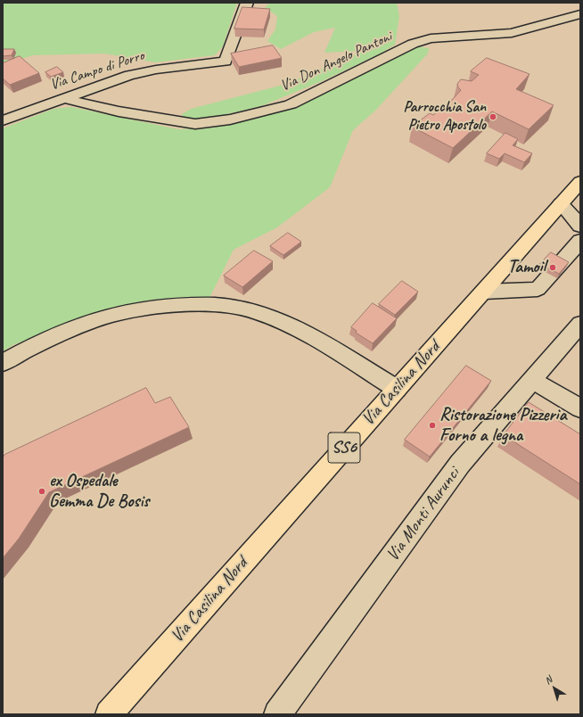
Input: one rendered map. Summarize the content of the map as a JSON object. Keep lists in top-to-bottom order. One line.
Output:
{"streets":{"main road":["Via Casilina Nord","SS6"],"street":["Via Don Angelo Pantoni","Via Campo di Porro","Via Monti Aurunci"]},"crossings":[["Via Don Angelo Pantoni","Via Campo di Porro"]],"places":["Parrocchia San Pietro Apostolo","Tamoil","Ristorazione Pizzeria Forno a legna","ex Ospedale Gemma De Bosis"],"north":"top left"}
